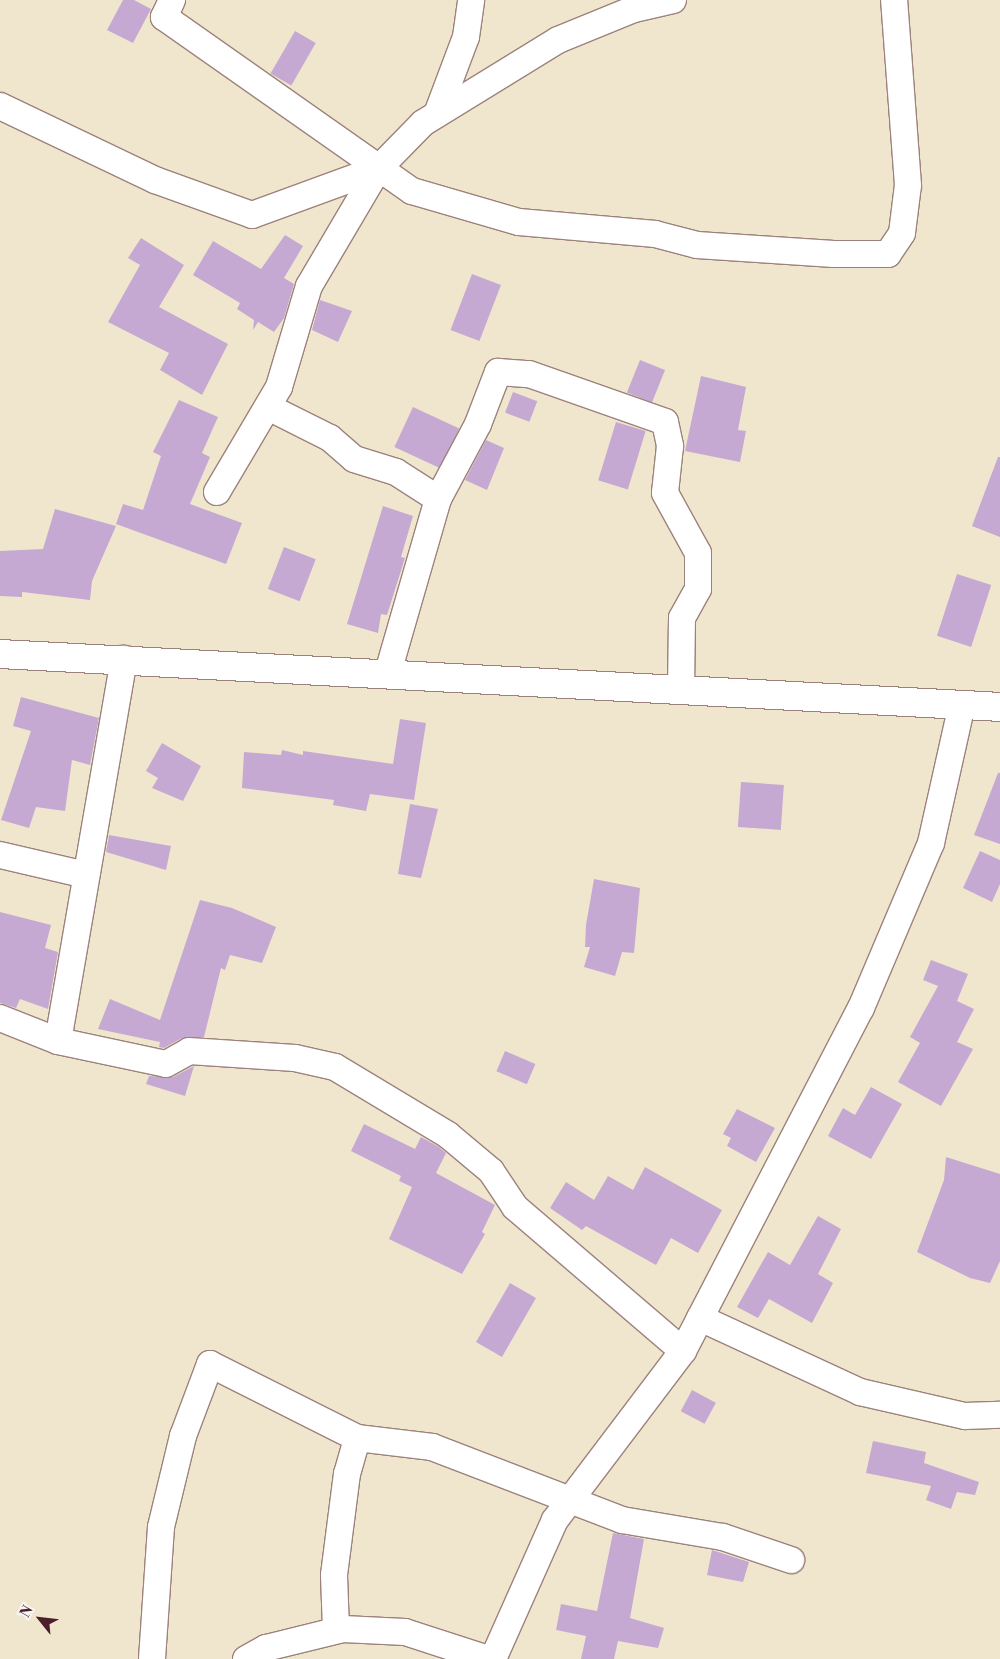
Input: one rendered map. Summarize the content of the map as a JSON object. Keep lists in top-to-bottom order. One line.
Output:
{"north":"top left"}
